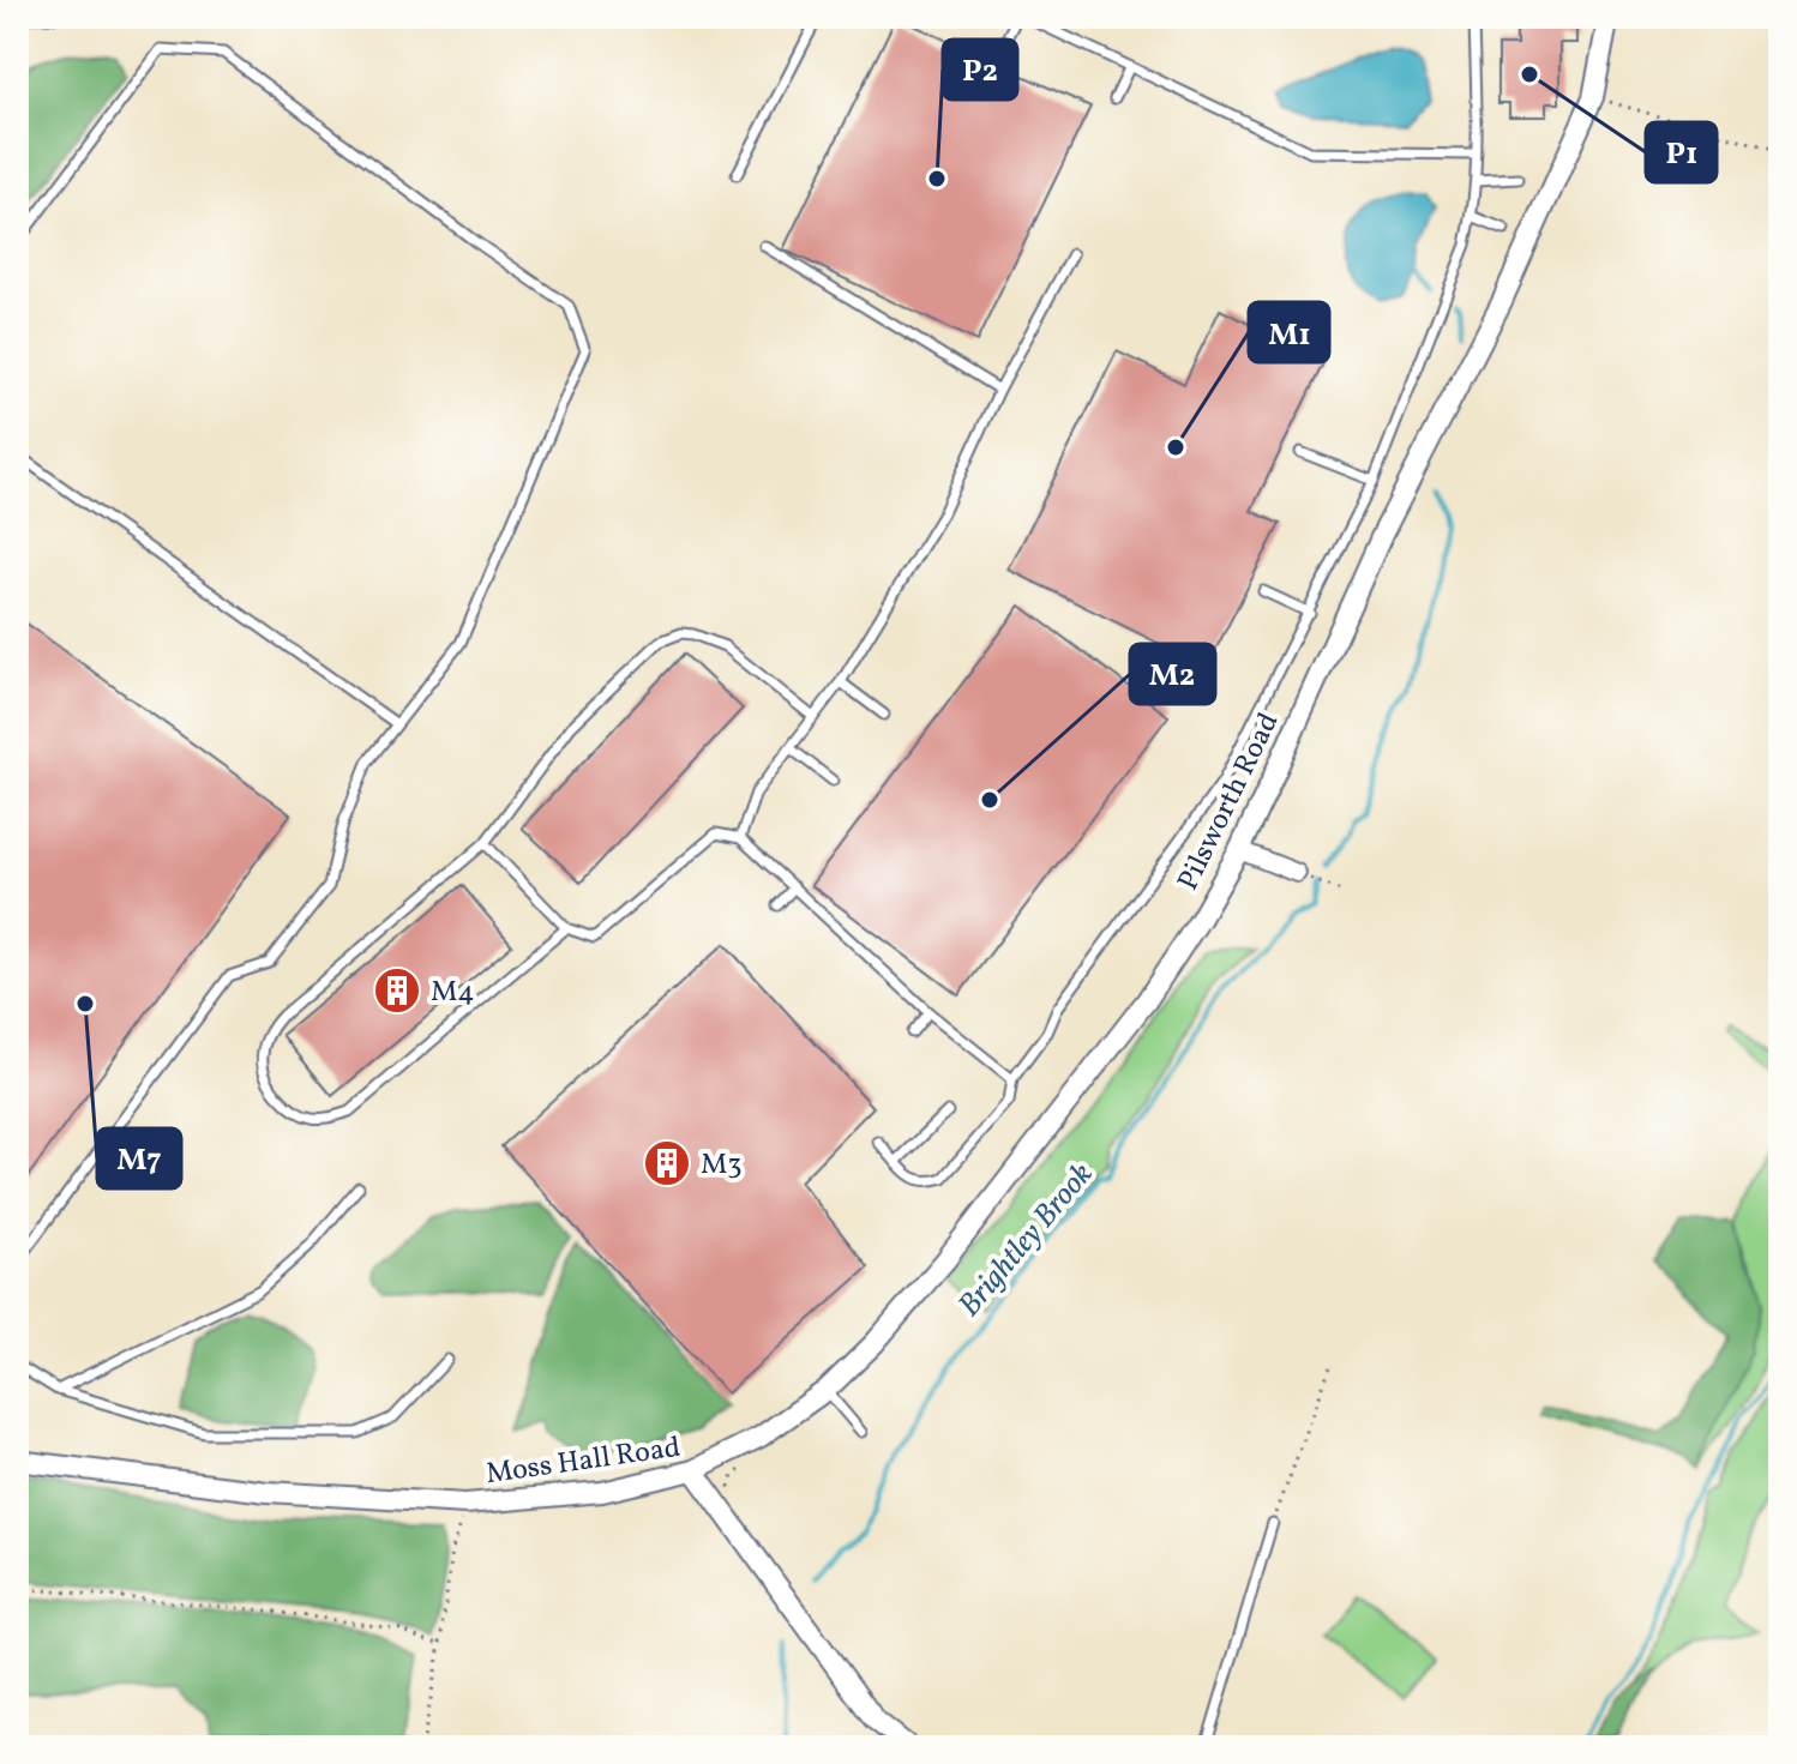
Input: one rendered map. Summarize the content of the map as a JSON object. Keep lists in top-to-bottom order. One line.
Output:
{"streets":{"street":["Pilsworth Road","Moss Hall Road"]},"crossings":[["Pilsworth Road","Moss Hall Road"]],"water":["Brightley Brook"],"places":{"other":["P1","P2","M1","M2","M7"],"building":["M4","M3"]}}
